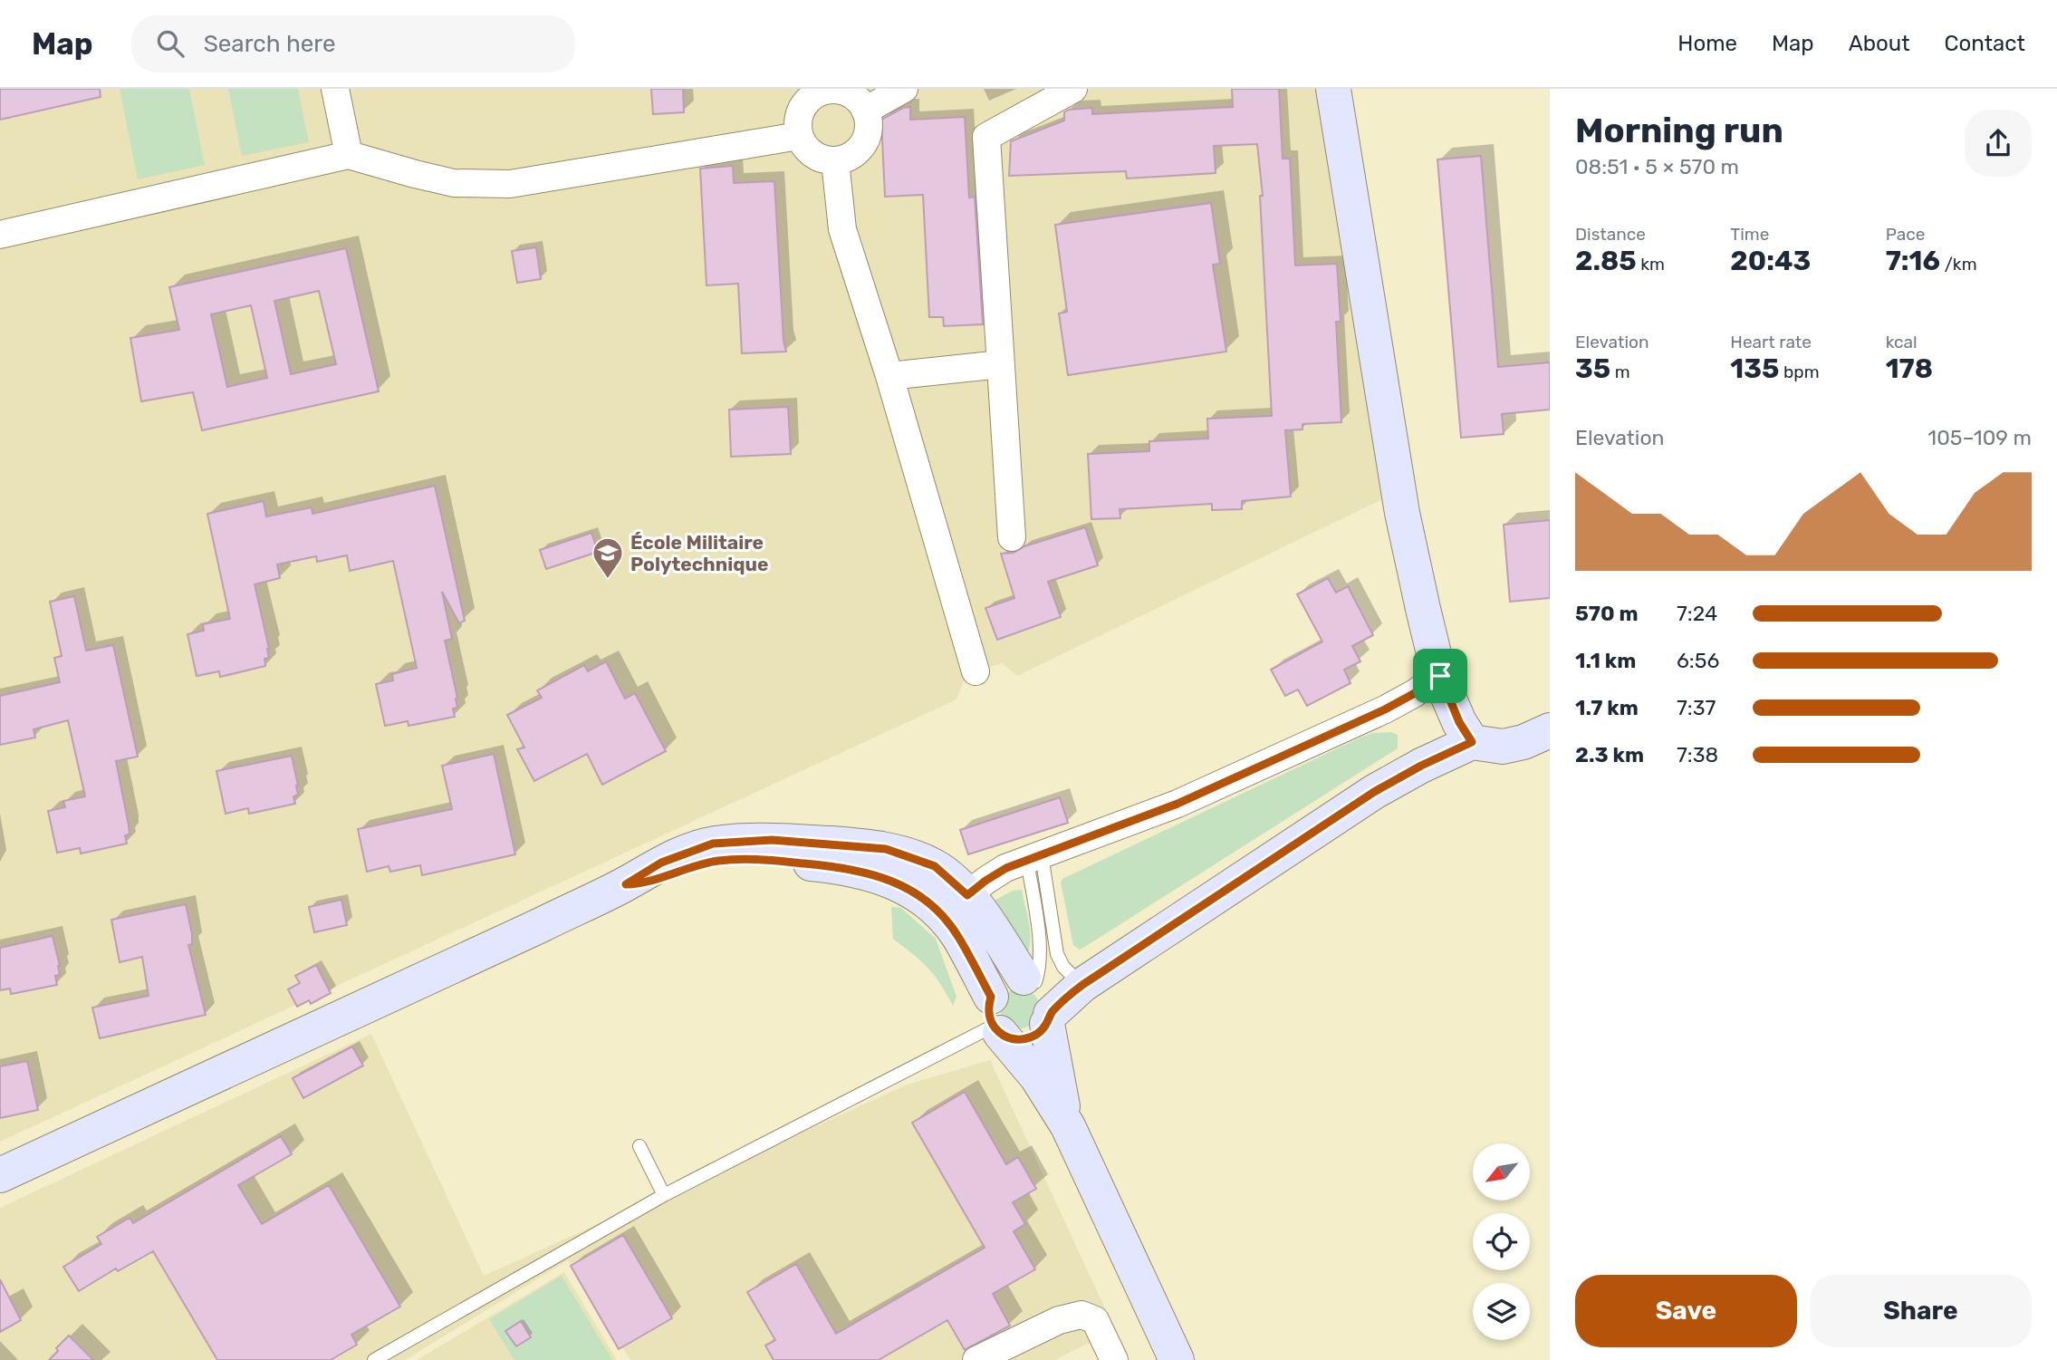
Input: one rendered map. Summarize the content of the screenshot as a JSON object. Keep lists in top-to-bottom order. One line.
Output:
{"places":{"school or university":["École Militaire Polytechnique"]},"north":"bottom left","page":{"header":"Map","search":"Search here","nav":["Home","Map","About","Contact"],"heading":["Morning run","08:51 · 5 × 570 m"],"stats":[["Distance","2.85 km"],["Time","20:43"],["Pace","7:16 /km"],["Elevation","35 m"],["Heart rate","135 bpm"],["kcal","178"]],"chart":["Elevation","105–109 m"],"list":[{"name":"570 m","note":"7:24"},{"name":"1.1 km","note":"6:56"},{"name":"1.7 km","note":"7:37"},{"name":"2.3 km","note":"7:38"}],"buttons":["Save","Share"]}}
